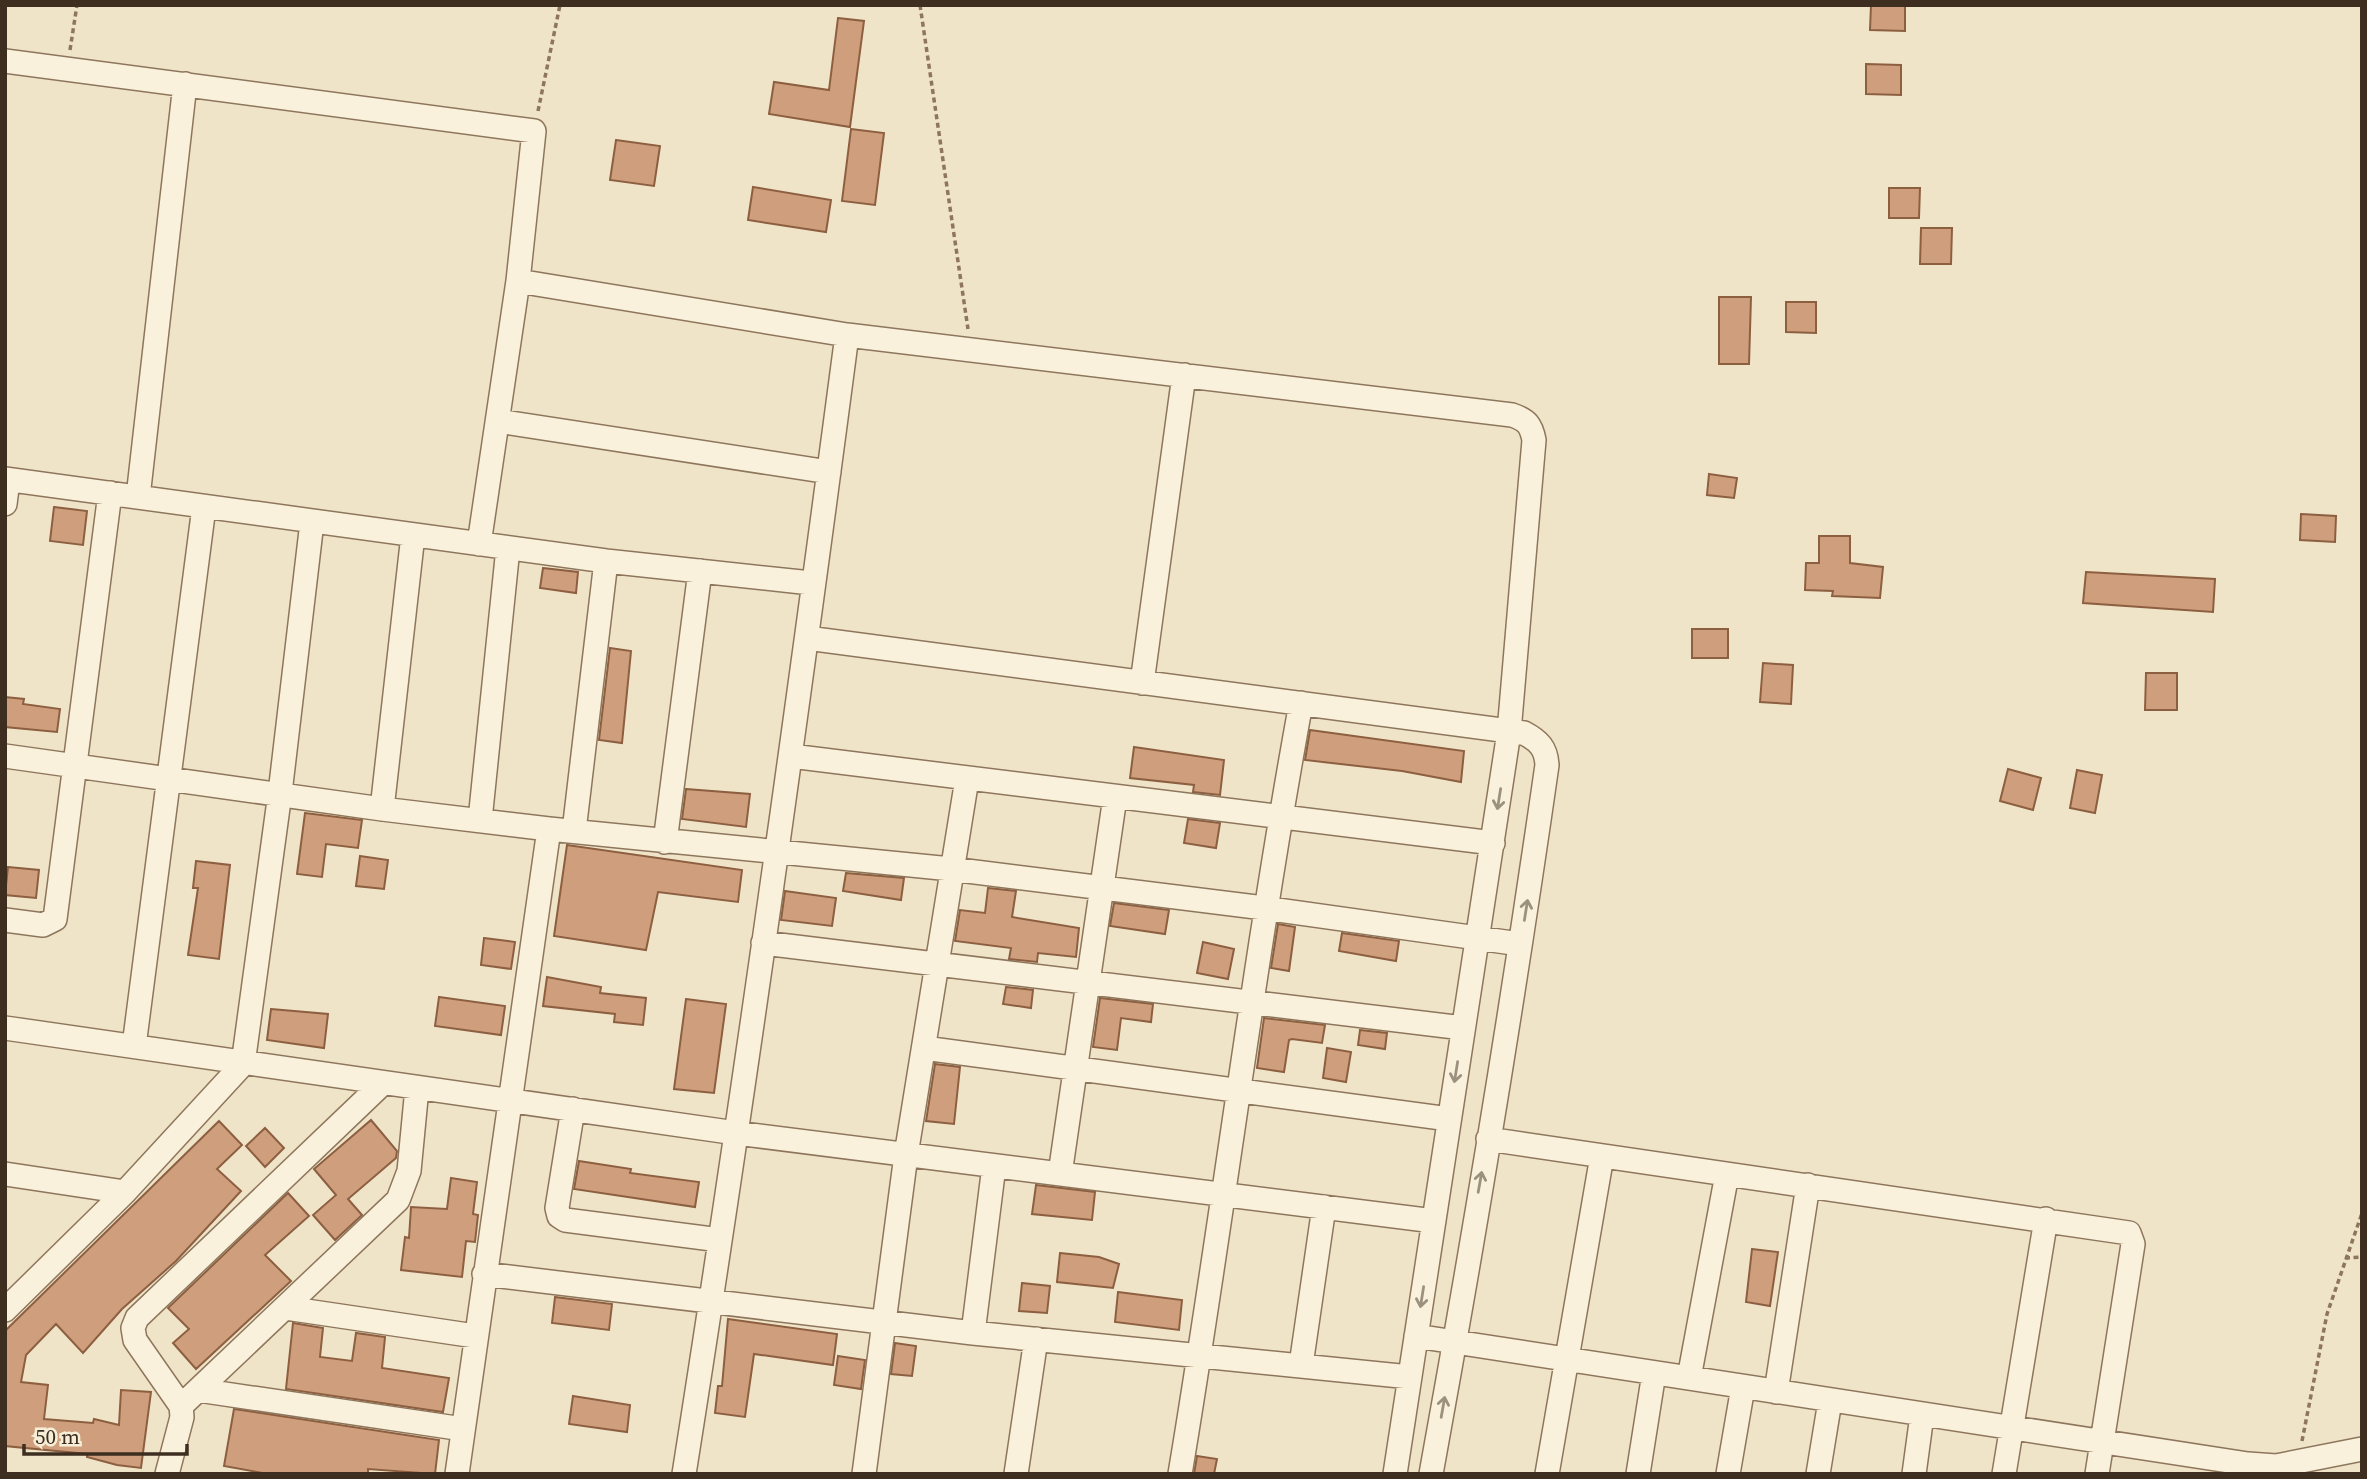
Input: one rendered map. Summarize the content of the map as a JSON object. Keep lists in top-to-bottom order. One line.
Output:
{"scale_bar":"50 m"}
